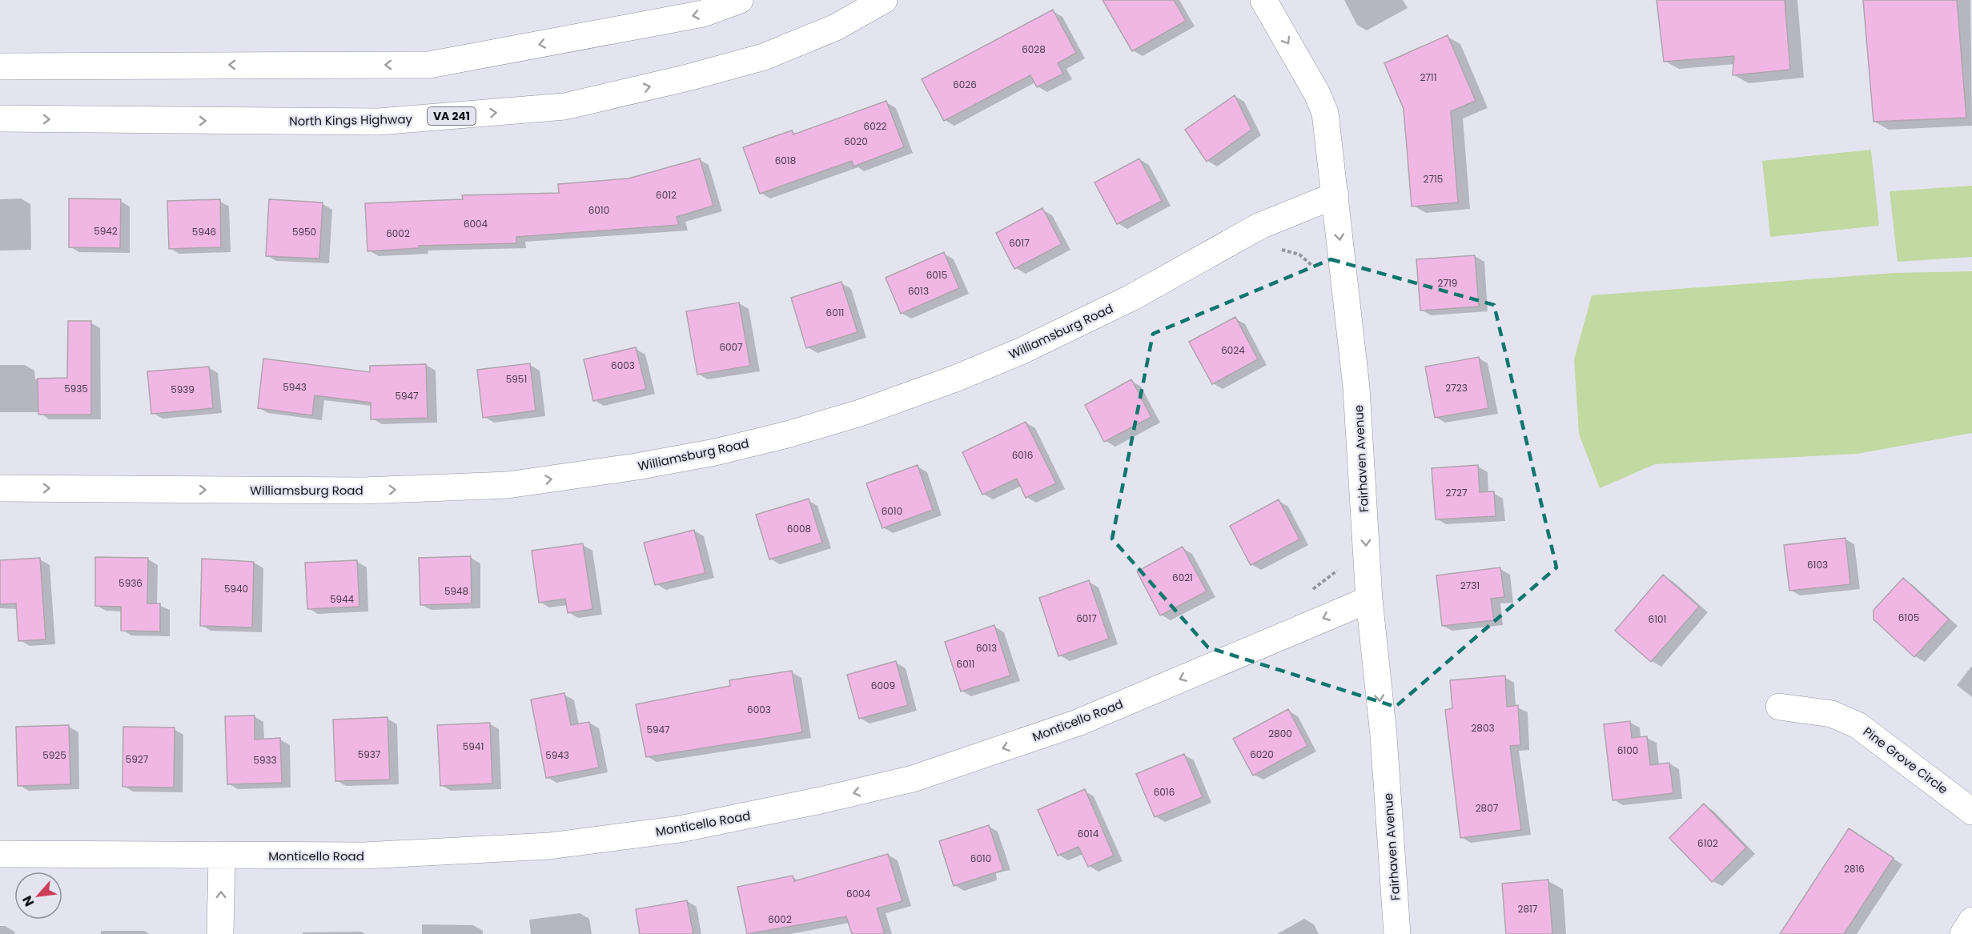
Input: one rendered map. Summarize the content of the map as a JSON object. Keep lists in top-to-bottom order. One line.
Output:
{"streets":{"street":["VA 241","North Kings Highway","Williamsburg Road","Fairhaven Avenue","Monticello Road","Pine Grove Circle"]},"crossings":[["Williamsburg Road","Fairhaven Avenue"],["Fairhaven Avenue","Monticello Road"]],"one_way":["Williamsburg Road","Fairhaven Avenue","Monticello Road"],"house_numbers":["6028","2711","6026","6022","6020","6018","2715","6012","6010","6004","5942","5946","5950","6002","6017","6015","2719","6013","6011","6007","6024","6003","5951","5943","2723","5935","5939","5947","6016","2727","6010","6008","6103","6021","5936","2731","5940","5948","5944","6105","6017","6101","6013","6011","6009","6003","2803","5947","2800","5941","6100","5937","6020","5925","5943","5927","5933","6016","2807","6014","6102","6010","2816","6004","2817","6002"],"north":"bottom left"}
